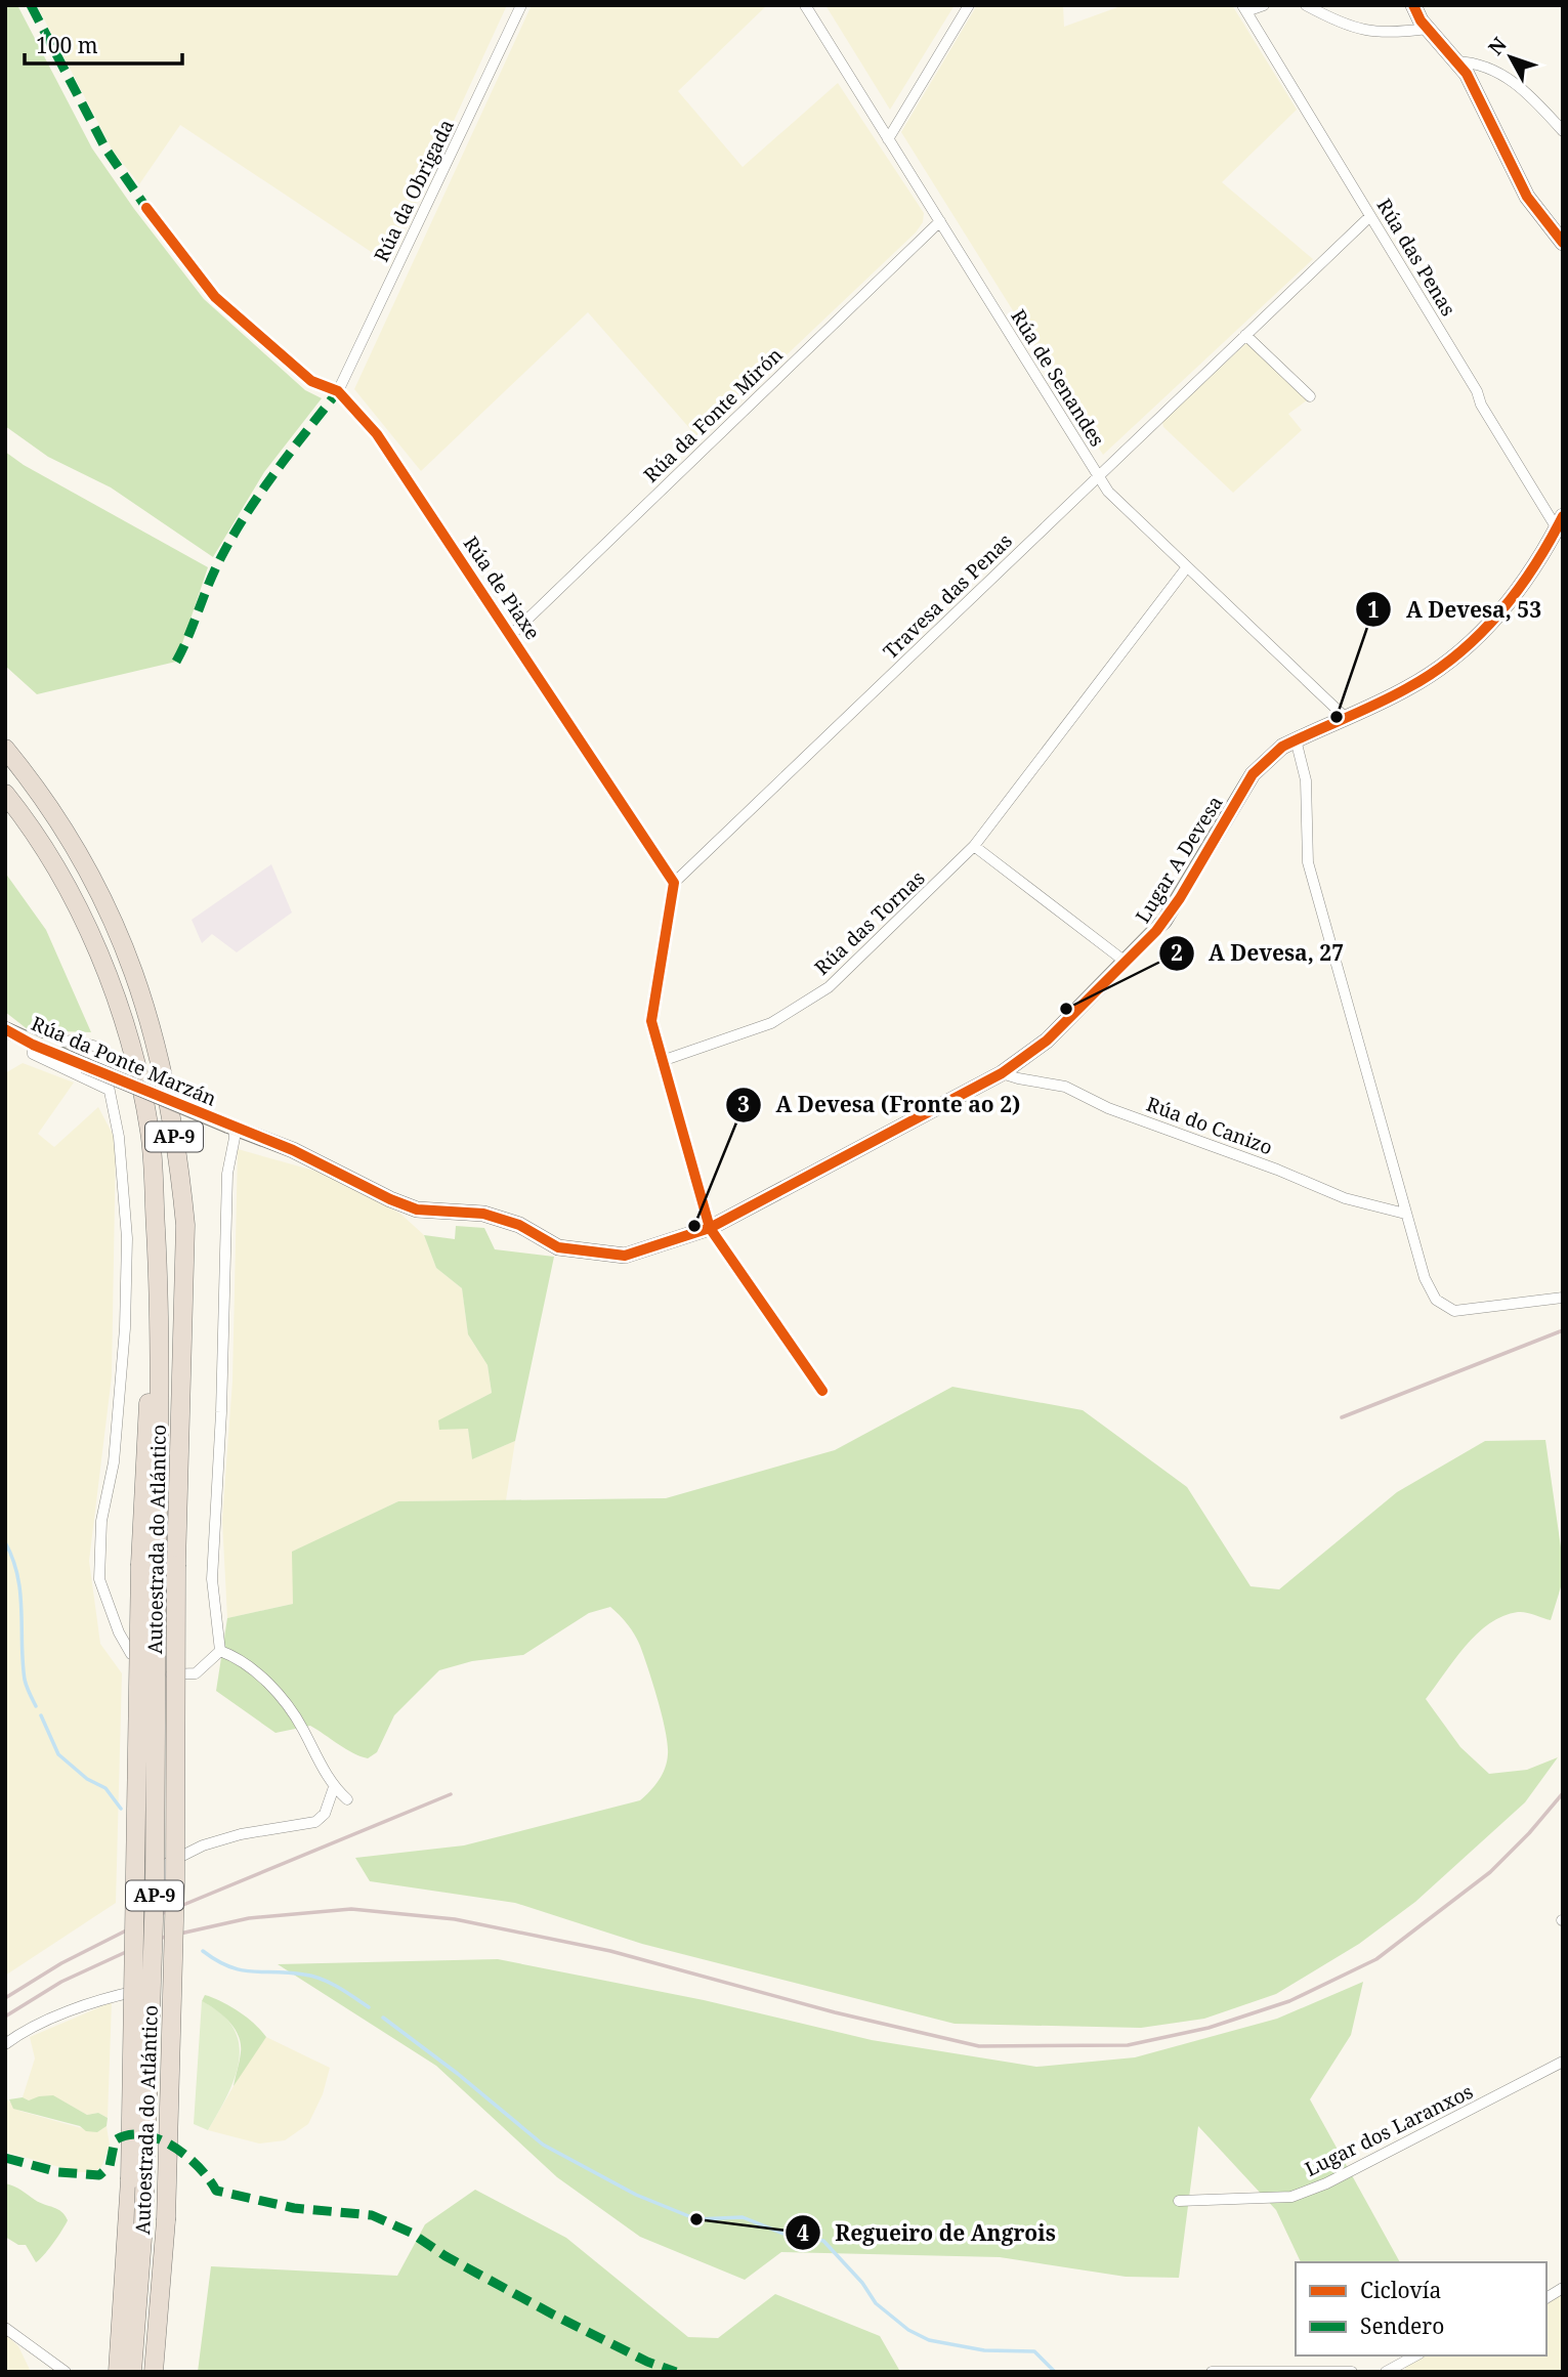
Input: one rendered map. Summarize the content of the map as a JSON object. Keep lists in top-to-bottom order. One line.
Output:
{"streets":{"highway":["AP-9","Autoestrada do Atlántico"],"street":["Rúa da Obrigada","Rúa das Penas","Rúa de Senandes","Rúa da Fonte Mirón","Rúa de Piaxe","Travesa das Penas","Lugar A Devesa","Rúa das Tornas","Rúa da Ponte Marzán","Rúa do Canizo","Lugar dos Laranxos"]},"crossings":[["Rúa da Obrigada","Rúa de Piaxe"],["Rúa das Penas","Travesa das Penas"],["Rúa das Penas","Lugar A Devesa"],["Rúa de Senandes","Rúa da Fonte Mirón"],["Rúa de Senandes","Travesa das Penas"],["Rúa de Senandes","Lugar A Devesa"],["Rúa de Senandes","Rúa das Tornas"],["Rúa da Fonte Mirón","Rúa de Piaxe"],["Rúa de Piaxe","Travesa das Penas"],["Lugar A Devesa","Rúa da Ponte Marzán"],["Lugar A Devesa","Rúa do Canizo"]],"places":["A Devesa, 53","A Devesa, 27","A Devesa (Fronte ao 2)","Regueiro de Angrois"],"legend":["Ciclovía","Sendero"],"scale_bar":"100 m","north":"top left"}
